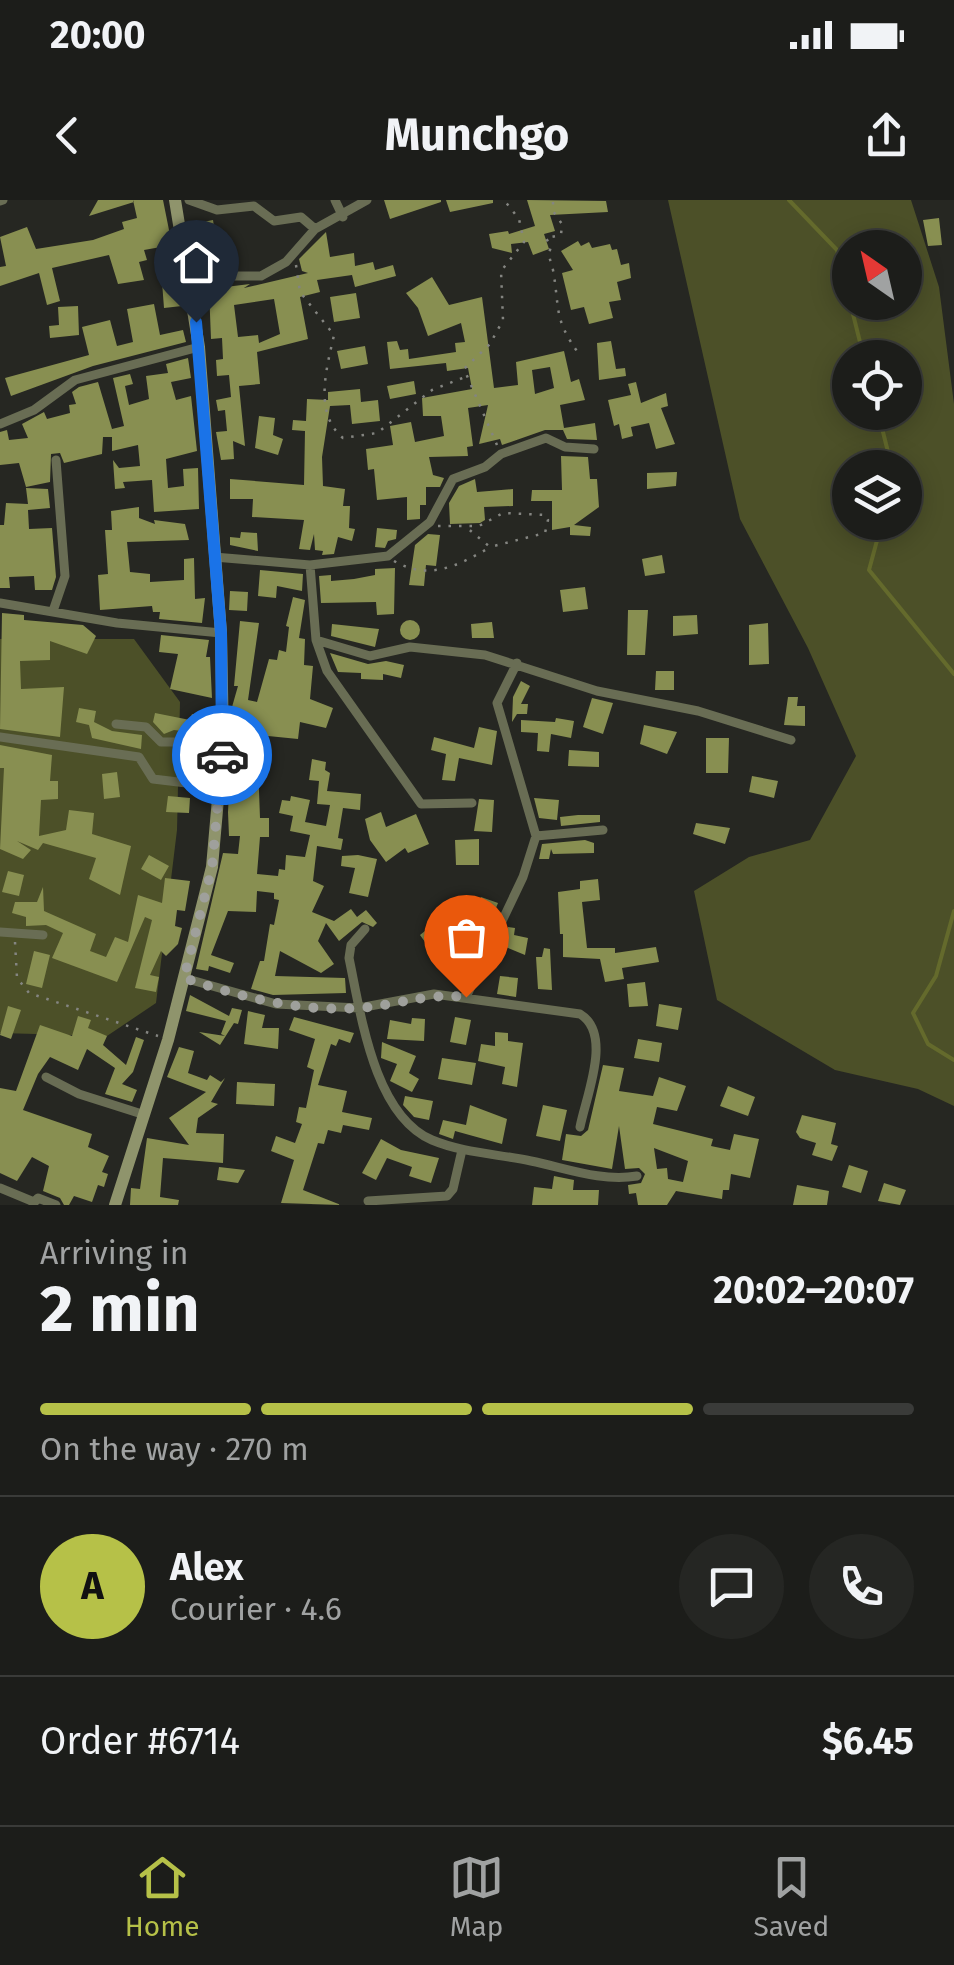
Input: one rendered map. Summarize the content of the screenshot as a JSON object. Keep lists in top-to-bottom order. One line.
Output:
{"north":"top left","page":{"status":"20:00","header":"Munchgo","heading":["2 min","Arriving in","20:02–20:07"],"panel":["Alex","Courier · 4.6","Order #6714","$6.45"],"bar":"On the way · 270 m","round":"A","tabs":["Home","Map","Saved"]}}
